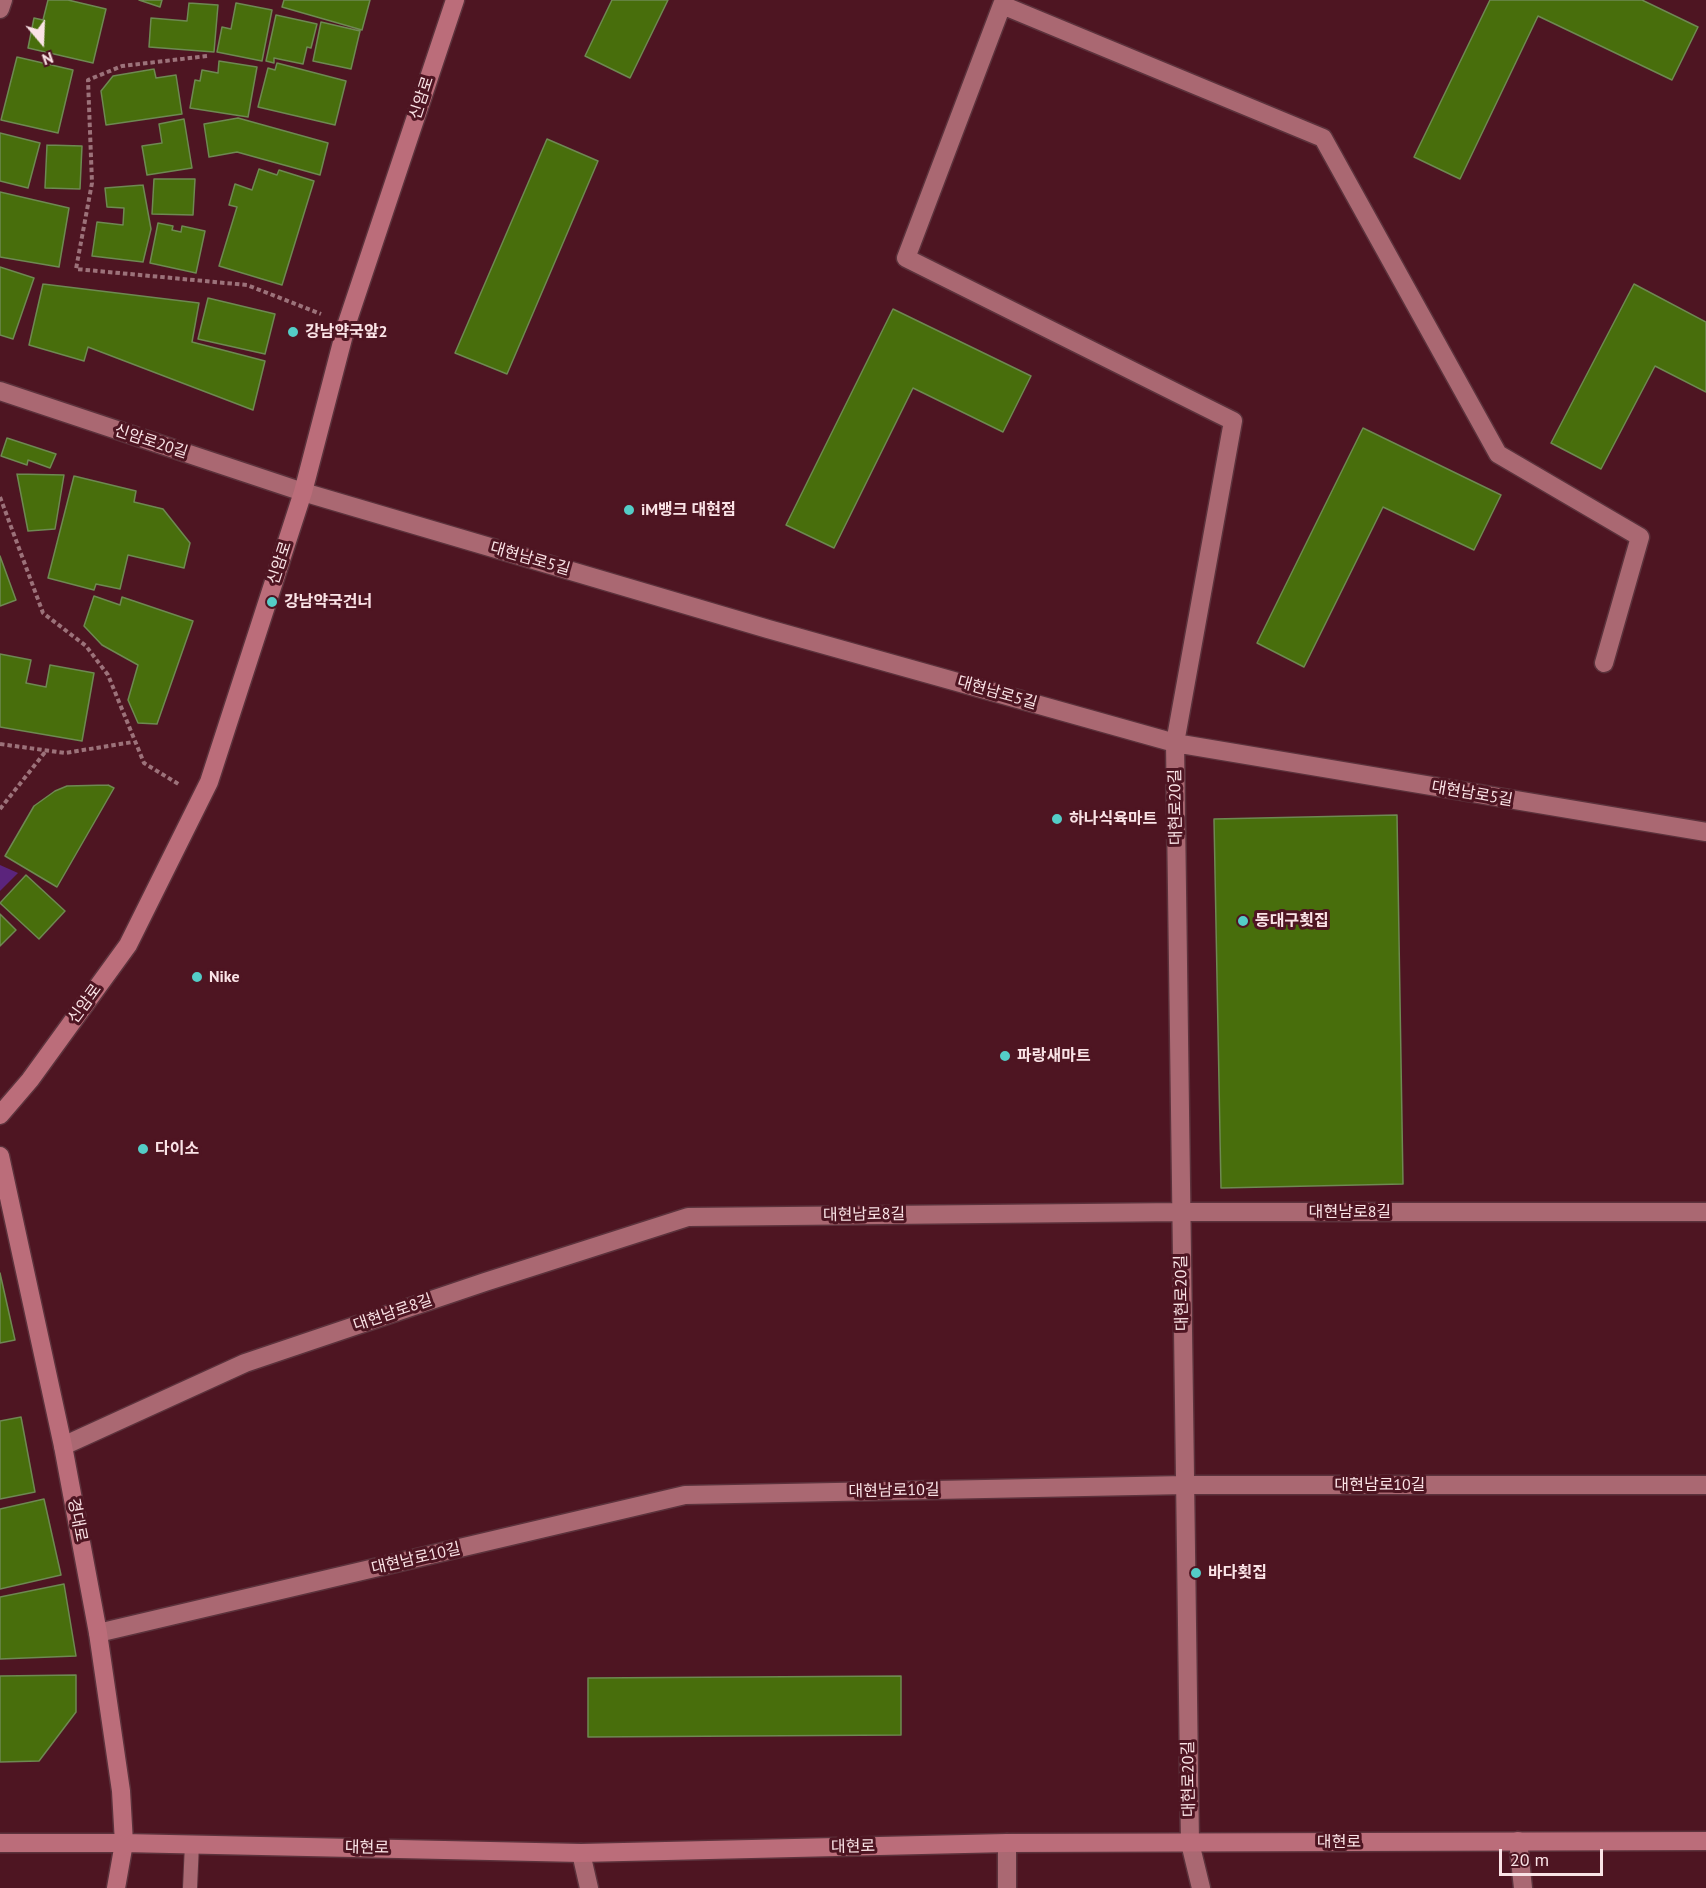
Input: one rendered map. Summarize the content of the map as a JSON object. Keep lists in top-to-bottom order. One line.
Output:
{"streets":{"main road":["신암로","경대로","대현로"],"street":["신암로20길","대현남로5길","대현로20길","대현남로8길","대현남로10길"]},"crossings":[["신암로","신암로20길"],["신암로","대현남로5길"],["신암로20길","대현남로5길"],["대현남로5길","대현로20길"],["대현로20길","대현남로8길"],["대현로20길","대현남로10길"],["대현로20길","대현로"],["대현남로8길","경대로"],["대현남로10길","경대로"],["경대로","대현로"]],"places":["강남약국앞2","iM뱅크 대현점","강남약국건너","하나식육마트","동대구횟집","Nike","파랑새마트","다이소","바다횟집"],"scale_bar":"20 m","north":"bottom"}
